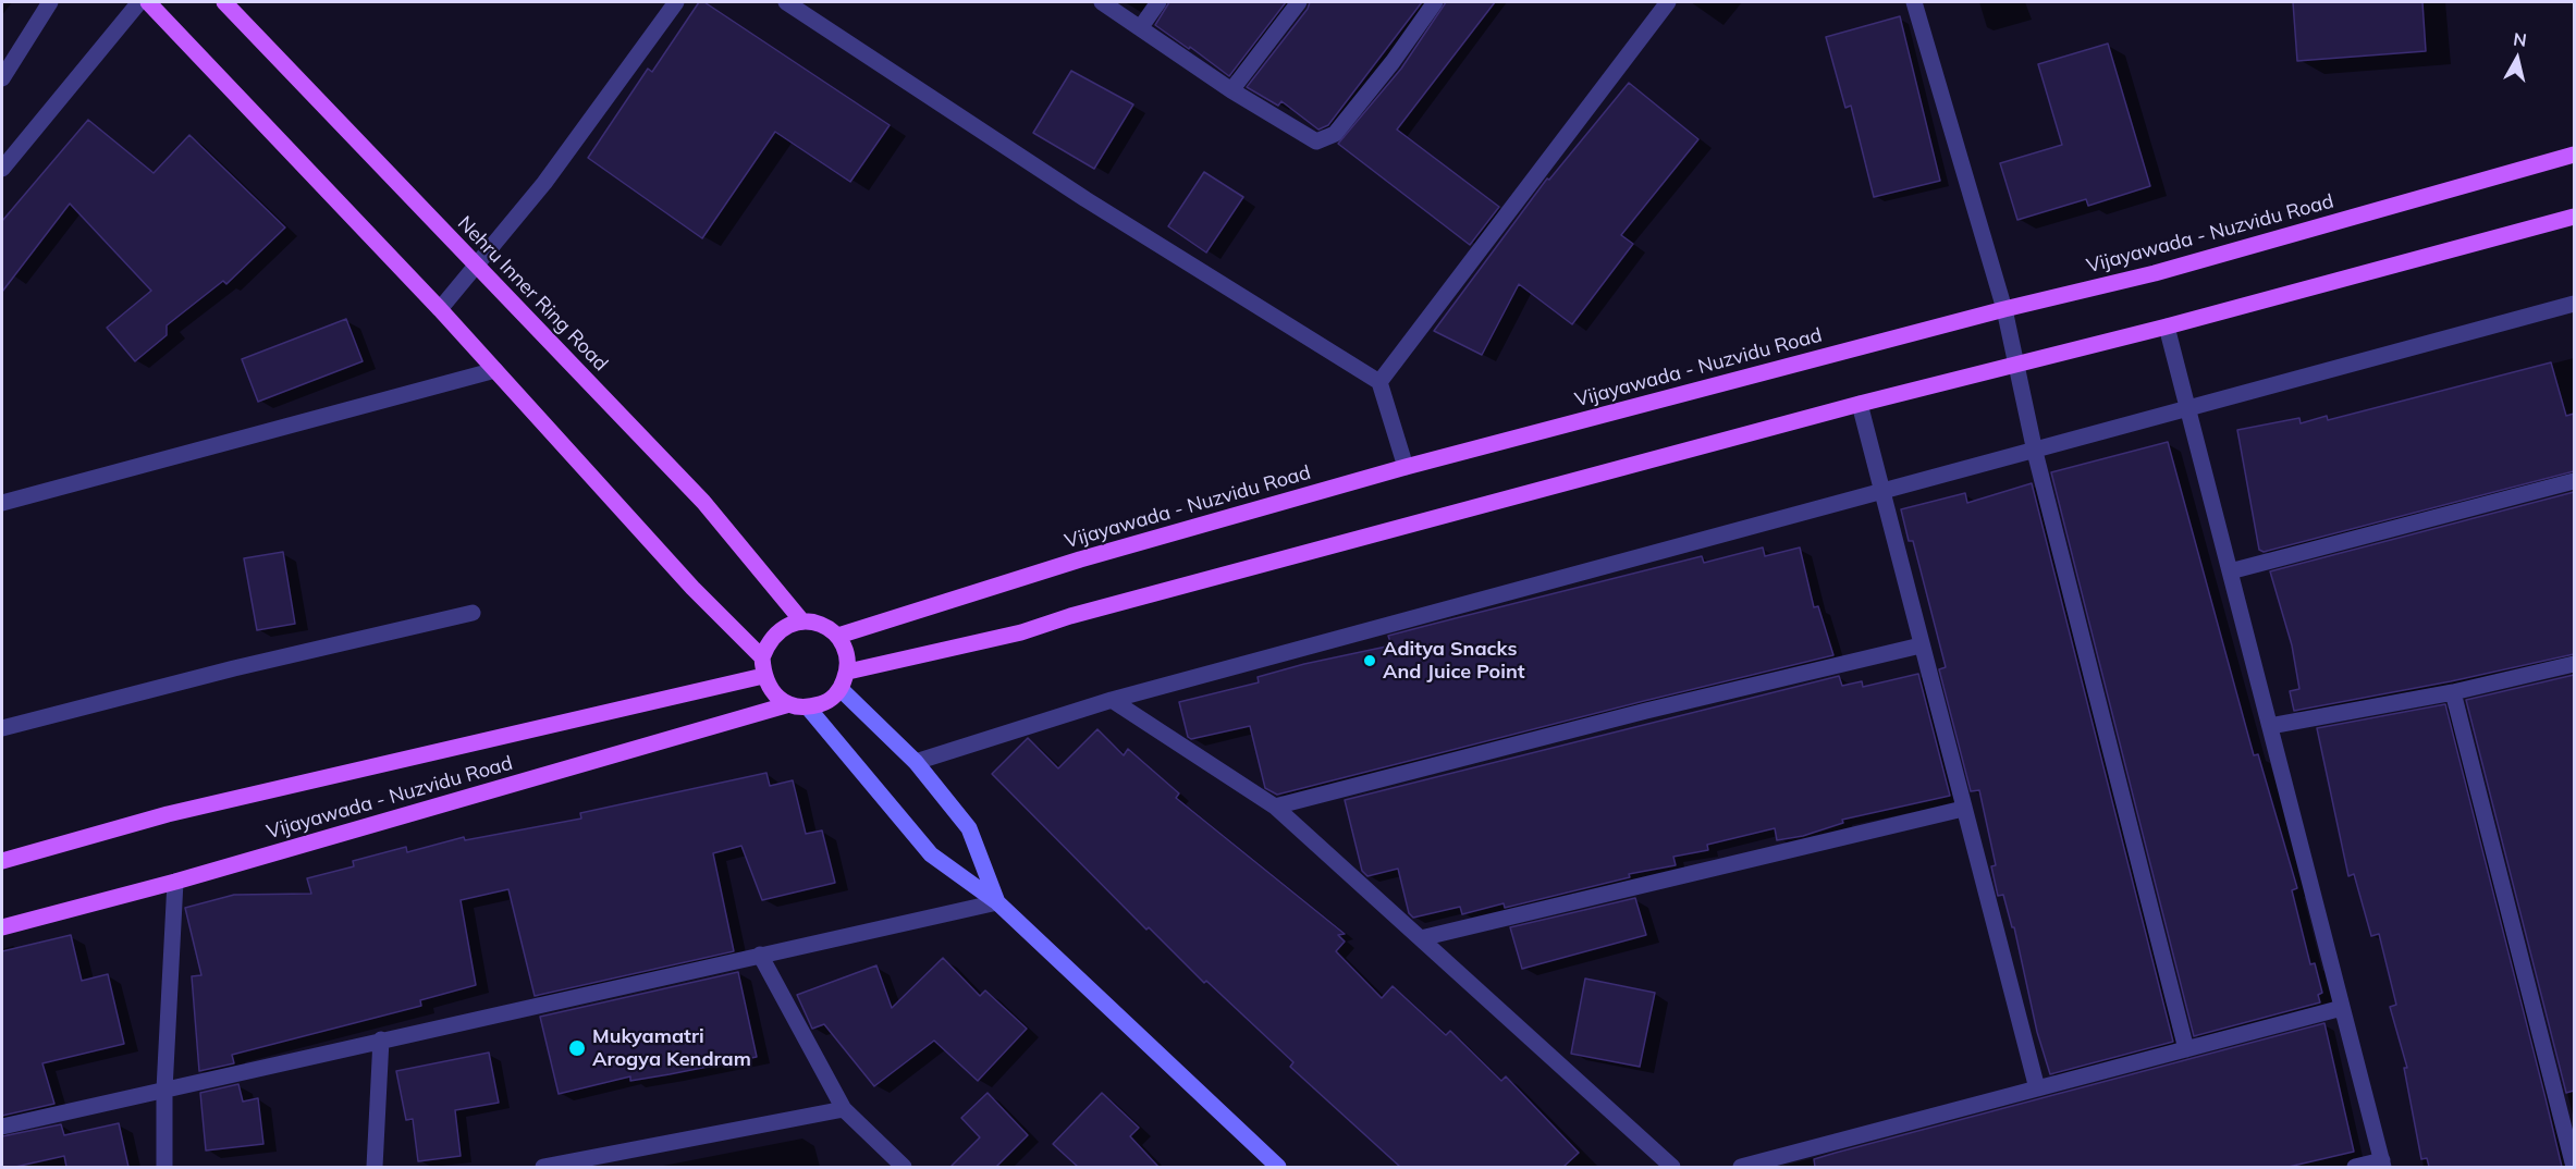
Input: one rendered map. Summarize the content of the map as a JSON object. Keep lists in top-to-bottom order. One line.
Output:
{"streets":{"main road":["Vijayawada - Nuzvidu Road","Nehru Inner Ring Road"]},"crossings":[["Vijayawada - Nuzvidu Road","Nehru Inner Ring Road"]],"places":["Aditya Snacks And Juice Point","Mukyamatri Arogya Kendram"],"north":"top"}
